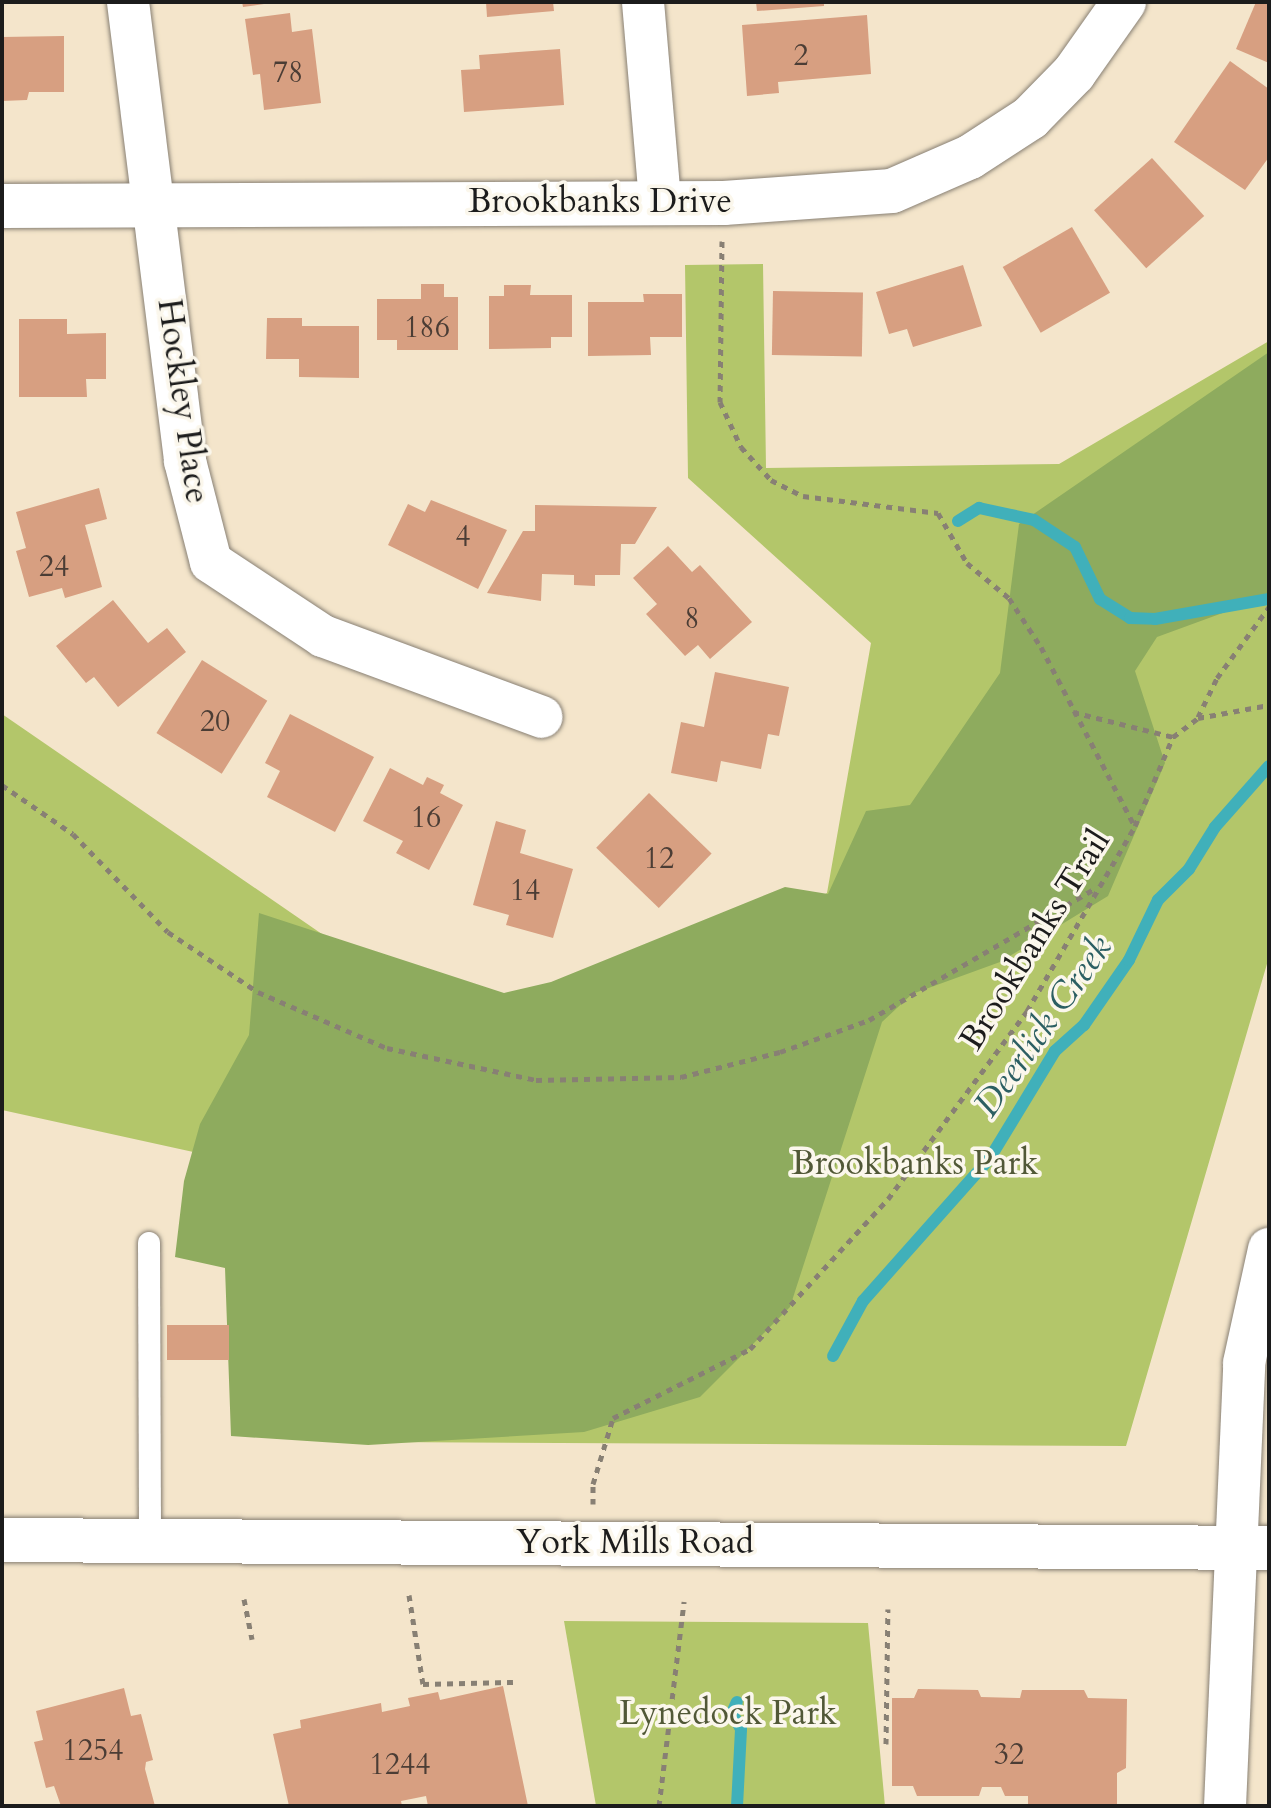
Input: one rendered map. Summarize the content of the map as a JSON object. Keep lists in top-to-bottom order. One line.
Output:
{"streets":{"main road":["Brookbanks Drive","York Mills Road"],"street":["Hockley Place"],"path":["Brookbanks Trail"]},"crossings":[["Brookbanks Drive","Hockley Place"],["Brookbanks Trail","York Mills Road"]],"water":["Deerlick Creek"],"parks":["Brookbanks Park","Lynedock Park"],"house_numbers":["2","78","186","4","24","8","20","16","12","14","1254","32","1244"]}
